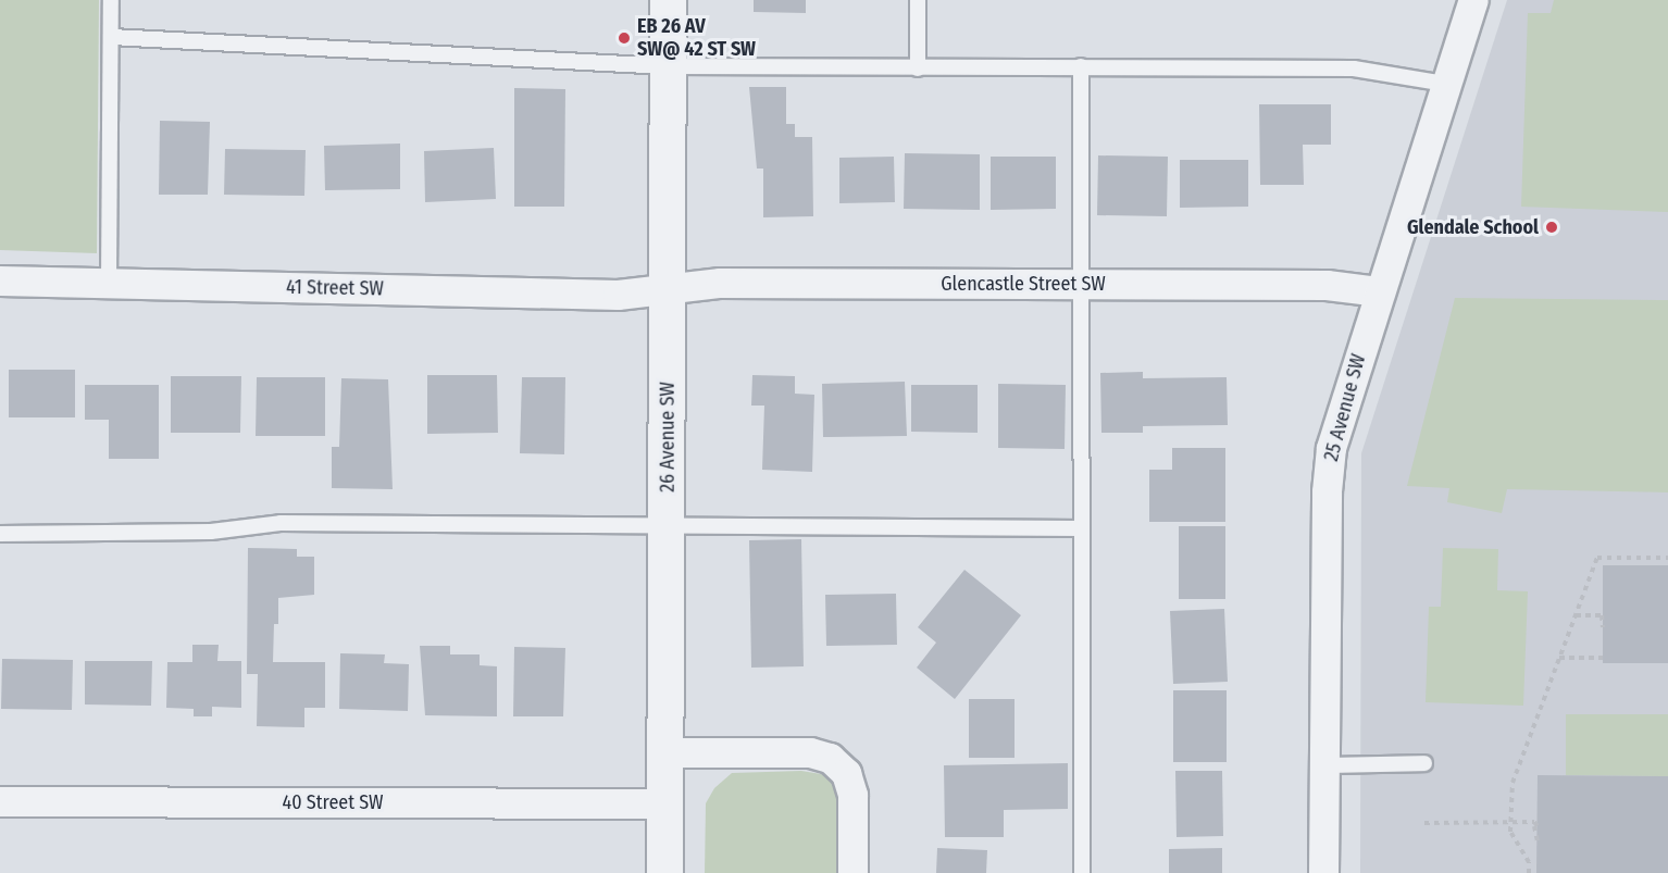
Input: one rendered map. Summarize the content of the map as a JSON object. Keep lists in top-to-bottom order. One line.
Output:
{"streets":{"street":["Glencastle Street SW","41 Street SW","25 Avenue SW","26 Avenue SW","40 Street SW"]},"crossings":[["Glencastle Street SW","41 Street SW"],["Glencastle Street SW","25 Avenue SW"],["Glencastle Street SW","26 Avenue SW"],["41 Street SW","26 Avenue SW"],["26 Avenue SW","40 Street SW"]],"places":["EB 26 AV SW@ 42 ST SW","Glendale School"]}
